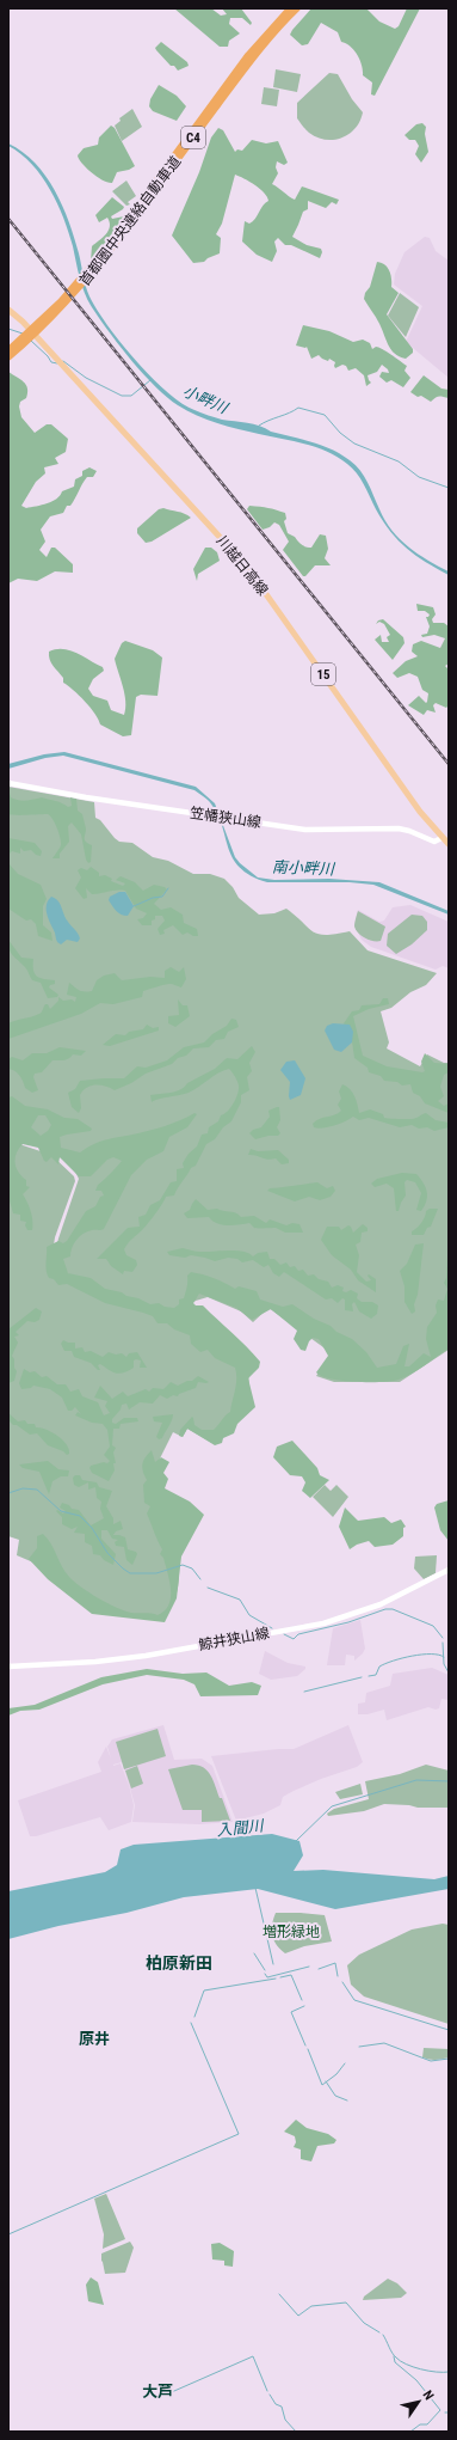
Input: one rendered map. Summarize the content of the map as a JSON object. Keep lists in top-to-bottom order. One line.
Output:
{"streets":{"highway":["C4","首都圏中央連絡自動車道"],"main road":["川越日高線","15","笠幡狭山線","鯨井狭山線"]},"crossings":[["川越日高線","笠幡狭山線"]],"districts":["柏原新田","原井","大芦"],"water":["小畔川","南小畔川","入間川"],"parks":["増形緑地"],"north":"top right"}
